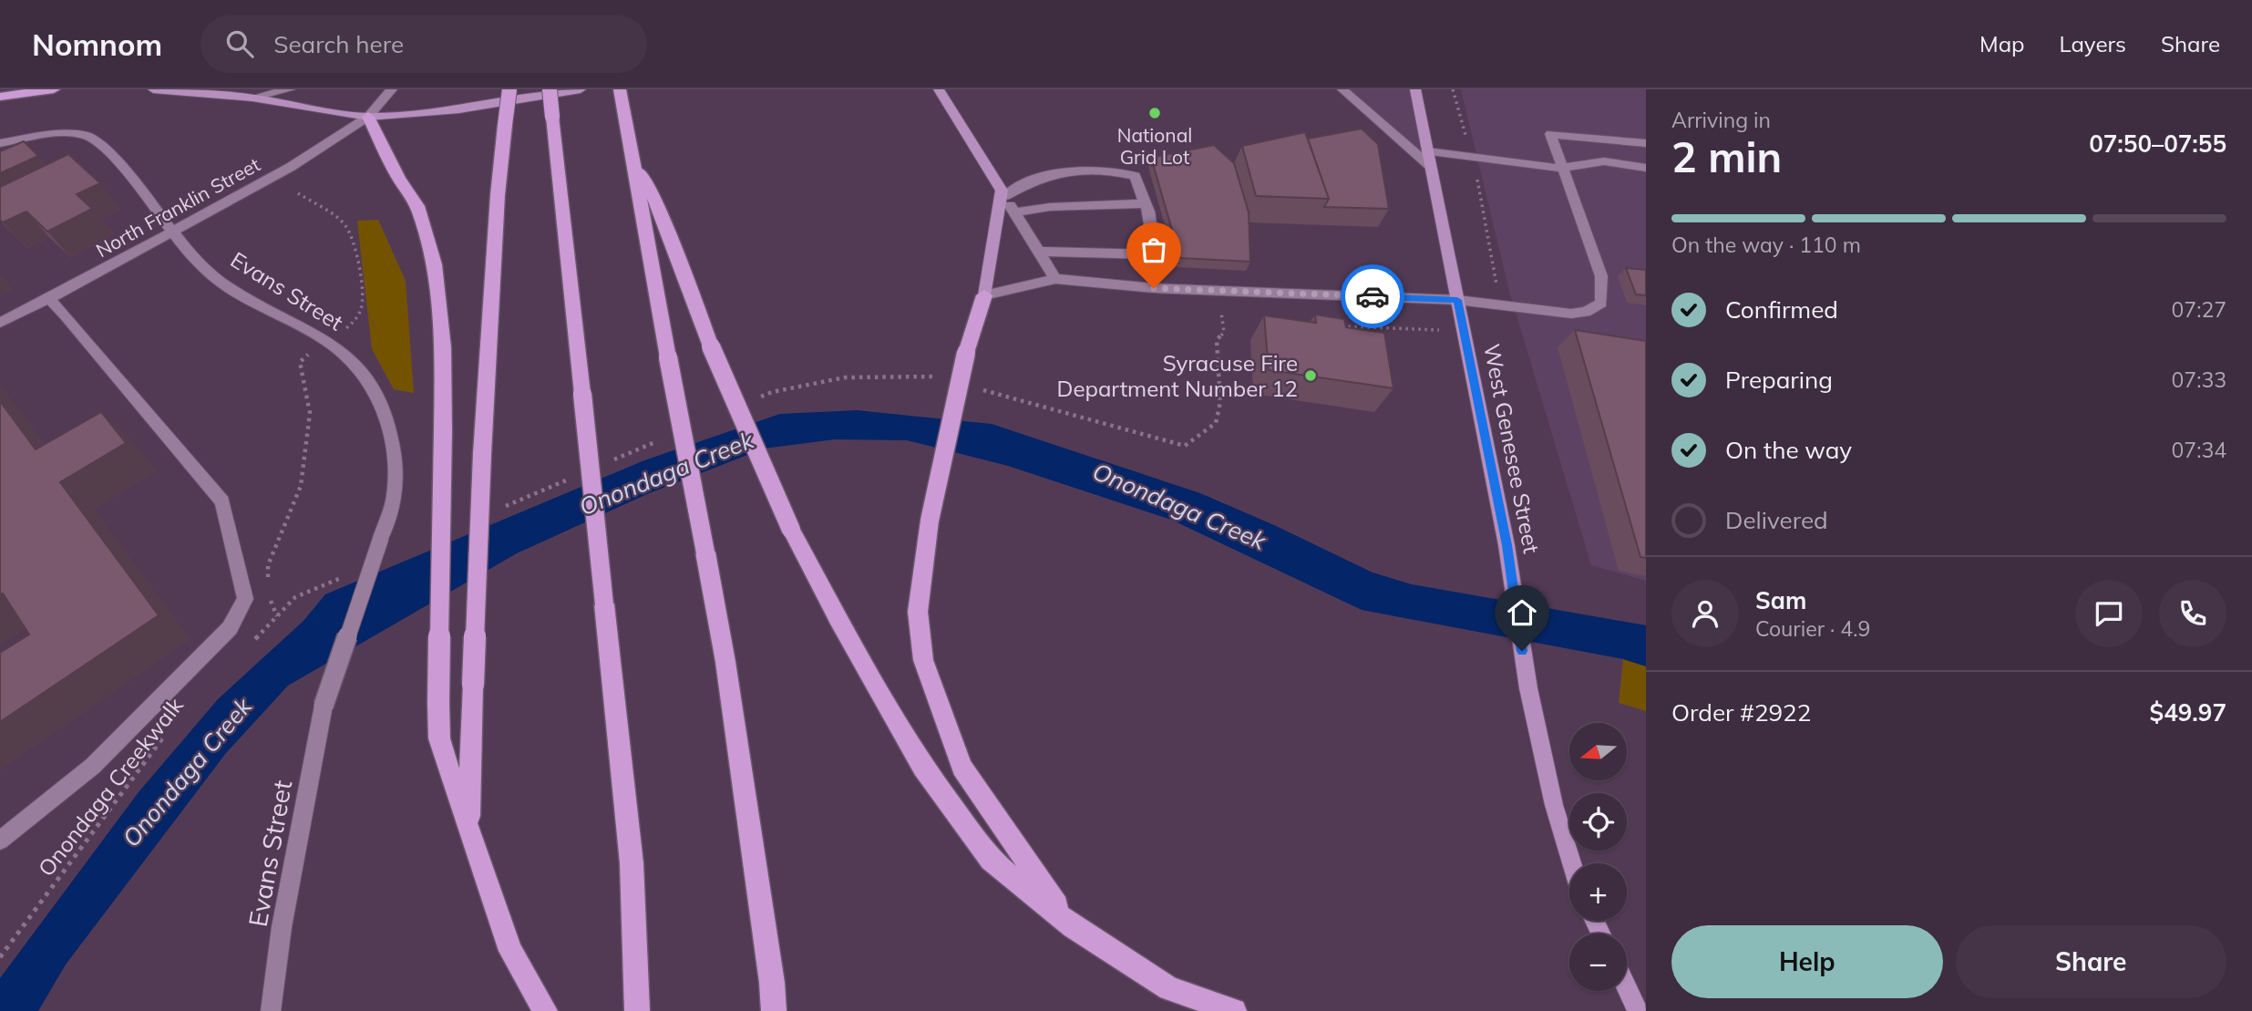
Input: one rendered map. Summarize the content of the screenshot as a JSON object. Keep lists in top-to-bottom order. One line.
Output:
{"streets":{"main road":["West Genesee Street"],"street":["North Franklin Street","Evans Street"],"path":["Onondaga Creekwalk"]},"crossings":[["North Franklin Street","Evans Street"]],"water":["Onondaga Creek"],"places":["National Grid Lot","Syracuse Fire Department Number 12"],"north":"left","page":{"header":"Nomnom","search":"Search here","nav":["Map","Layers","Share"],"heading":["2 min","Arriving in","07:50–07:55"],"panel":["Sam","Courier · 4.9","Order #2922","$49.97"],"bar":"On the way · 110 m","list":[["Confirmed","07:27"],["Preparing","07:33"],["On the way","07:34"],"Delivered"],"map_buttons":["+","−"],"buttons":["Help","Share"]}}
